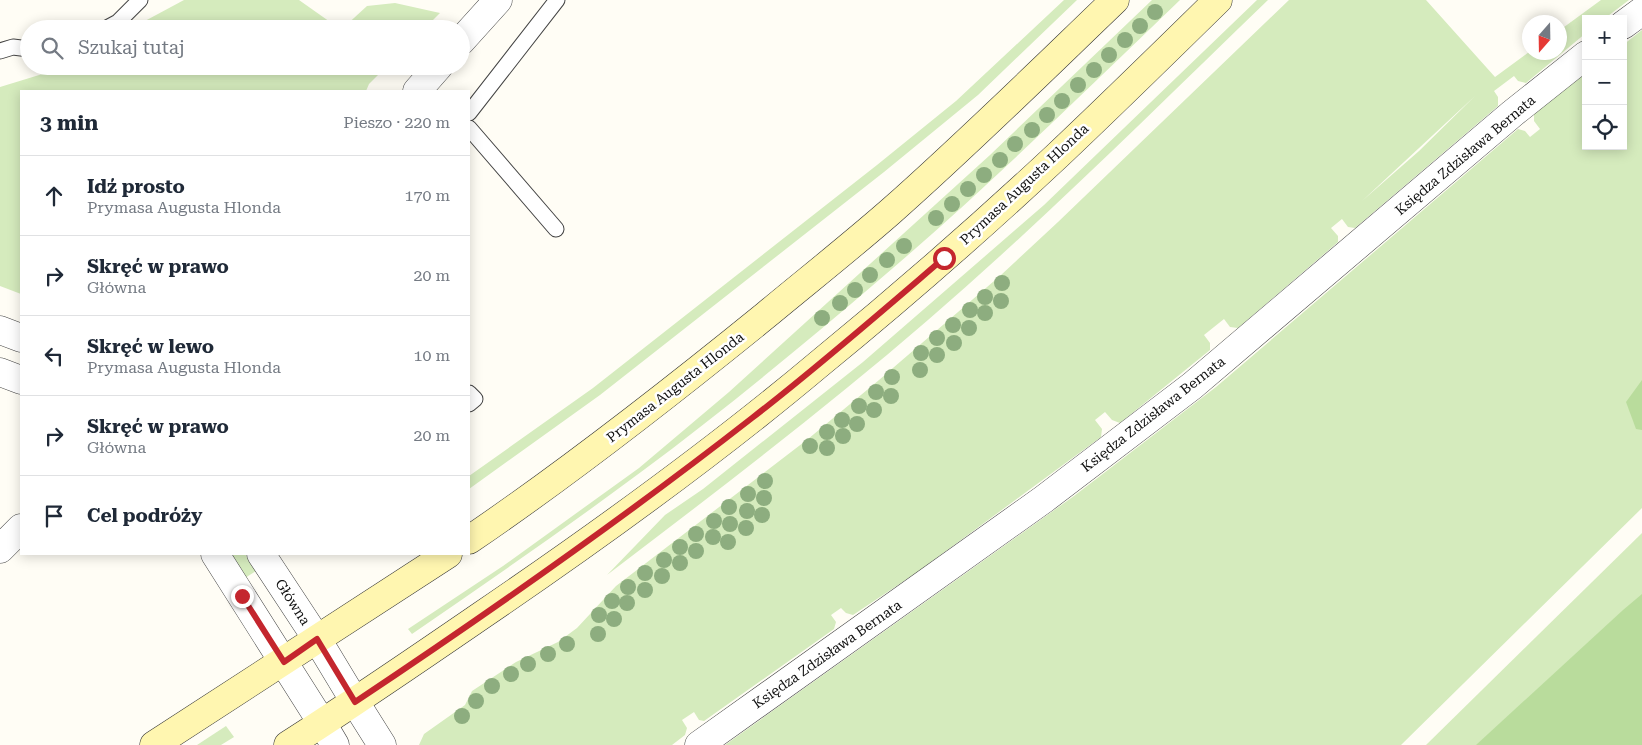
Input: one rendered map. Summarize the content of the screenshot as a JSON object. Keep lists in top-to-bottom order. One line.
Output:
{"streets":{"main road":["Prymasa Augusta Hlonda"],"street":["Księdza Zdzisława Bernata","Główna"]},"crossings":[["Prymasa Augusta Hlonda","Główna"]],"north":"bottom","page":{"map_buttons":["+","−"],"search":"Szukaj tutaj","heading":["3 min","Pieszo · 220 m"],"list":[["Idź prosto","Prymasa Augusta Hlonda","170 m"],["Skręć w prawo","Główna","20 m"],["Skręć w lewo","Prymasa Augusta Hlonda","10 m"],["Skręć w prawo","Główna","20 m"],"Cel podróży"]}}
